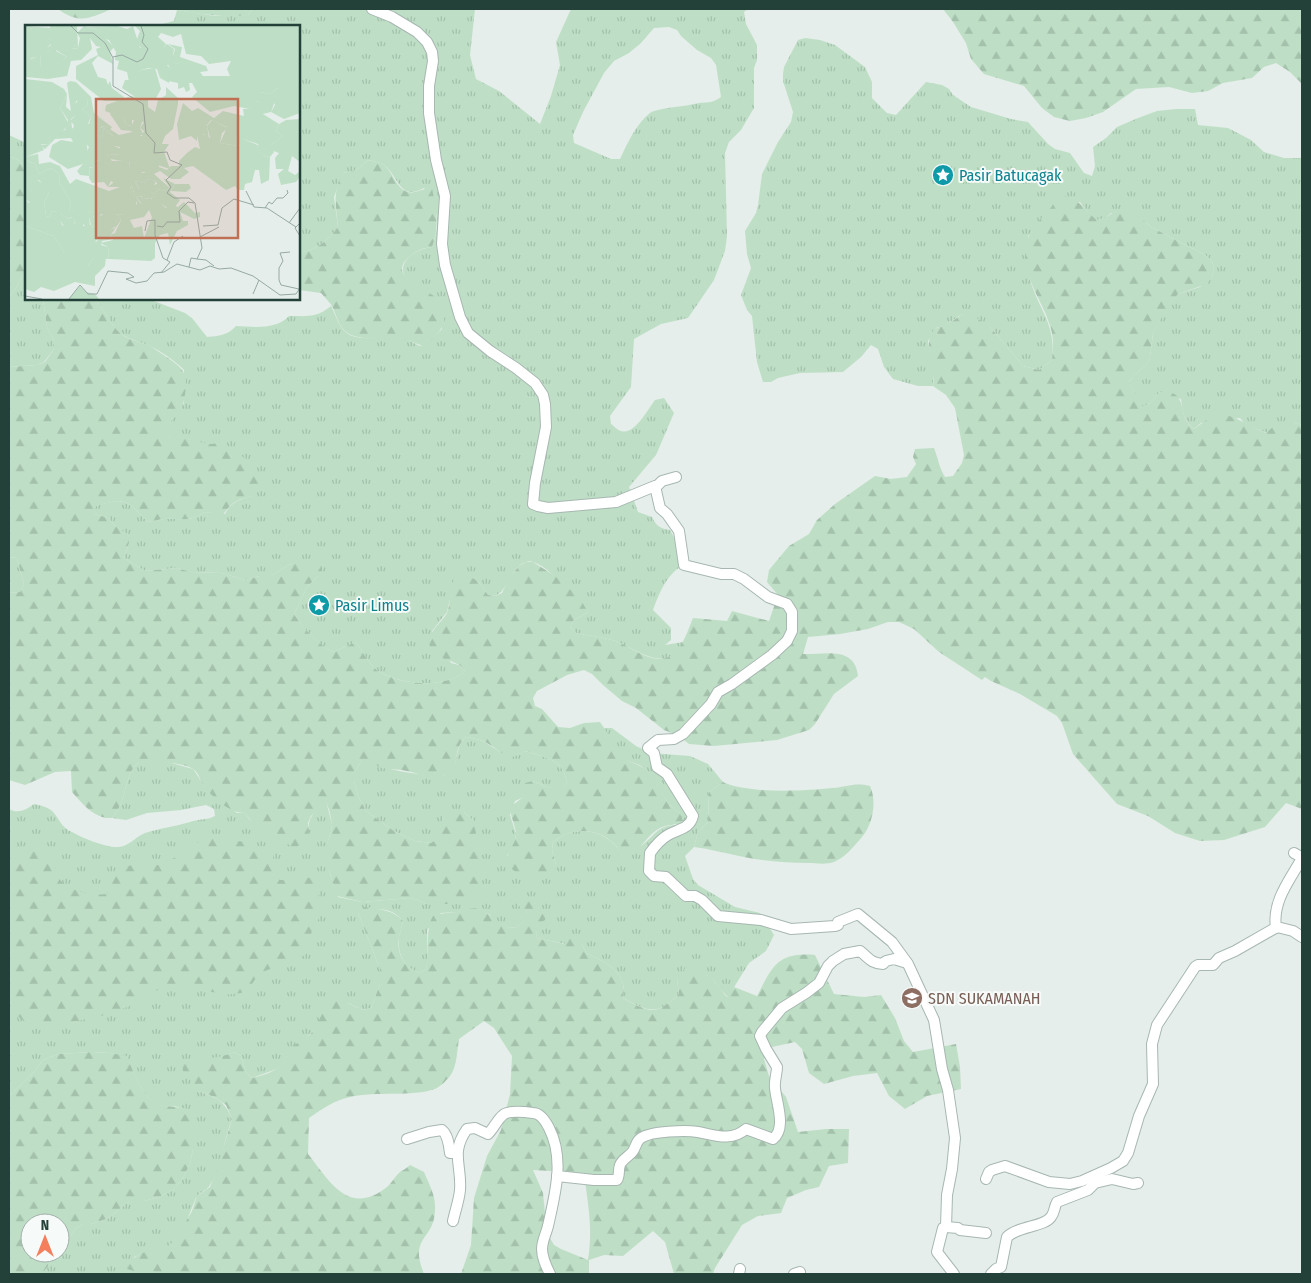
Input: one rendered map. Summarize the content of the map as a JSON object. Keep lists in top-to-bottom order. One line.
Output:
{"places":{"place":["Pasir Batucagak","Pasir Limus"],"school or university":["SDN SUKAMANAH"]},"north":"top"}
